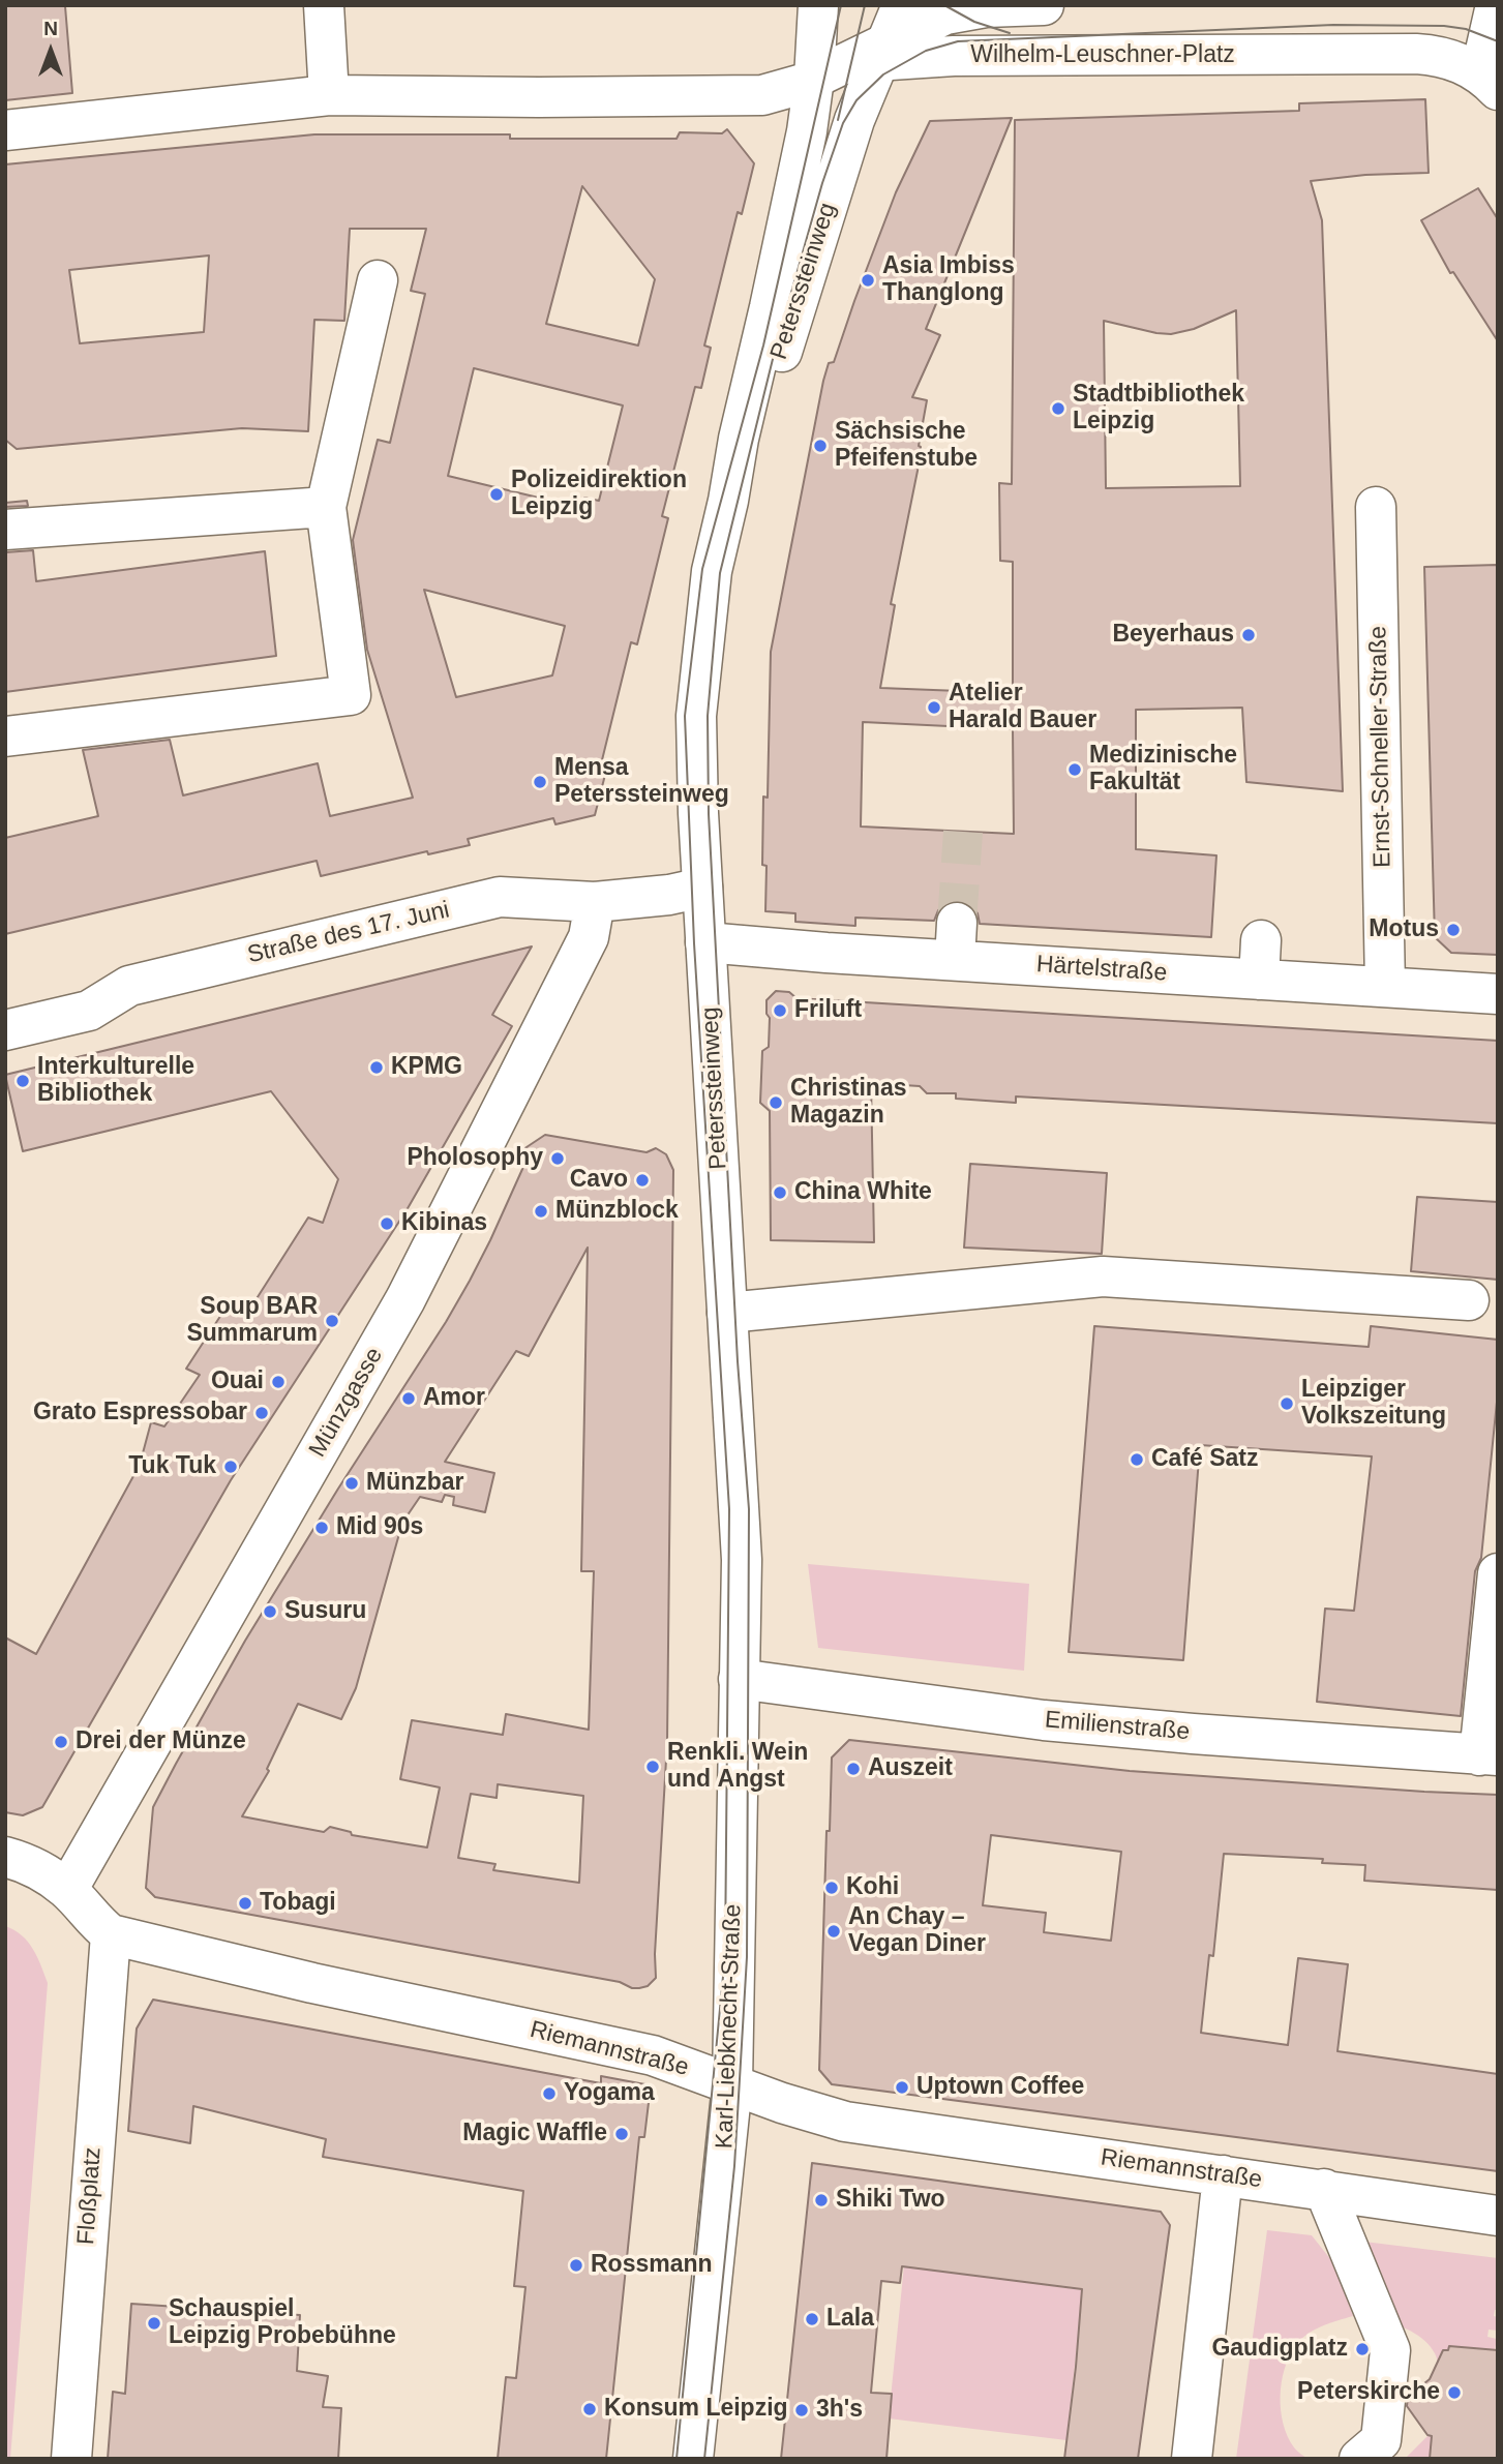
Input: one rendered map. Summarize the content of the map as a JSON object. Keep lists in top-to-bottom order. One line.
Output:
{"streets":{"street":["Wilhelm-Leuschner-Platz","Peterssteinweg","Ernst-Schneller-Straße","Straße des 17. Juni","Härtelstraße","Münzgasse","Emilienstraße","Karl-Liebknecht-Straße","Riemannstraße","Floßplatz"]},"crossings":[["Wilhelm-Leuschner-Platz","Peterssteinweg"],["Peterssteinweg","Straße des 17. Juni"],["Peterssteinweg","Härtelstraße"],["Peterssteinweg","Emilienstraße"],["Peterssteinweg","Karl-Liebknecht-Straße"],["Ernst-Schneller-Straße","Härtelstraße"],["Straße des 17. Juni","Münzgasse"],["Münzgasse","Riemannstraße"],["Emilienstraße","Karl-Liebknecht-Straße"],["Karl-Liebknecht-Straße","Riemannstraße"],["Riemannstraße","Floßplatz"]],"places":["Asia Imbiss Thanglong","Stadtbibliothek Leipzig","Sächsische Pfeifenstube","Polizeidirektion Leipzig","Beyerhaus","Atelier Harald Bauer","Medizinische Fakultät","Mensa Peterssteinweg","Motus","Friluft","KPMG","Interkulturelle Bibliothek","Christinas Magazin","Pholosophy","Cavo","China White","Münzblock","Kibinas","Soup BAR Summarum","Ouai","Amor","Leipziger Volkszeitung","Grato Espressobar","Café Satz","Tuk Tuk","Münzbar","Mid 90s","Susuru","Drei der Münze","Renkli. Wein und Angst","Auszeit","Kohi","Tobagi","An Chay – Vegan Diner","Uptown Coffee","Yogama","Magic Waffle","Shiki Two","Rossmann","Lala","Schauspiel Leipzig Probebühne","Gaudigplatz","Peterskirche","Konsum Leipzig","3h's"],"north":"top"}
